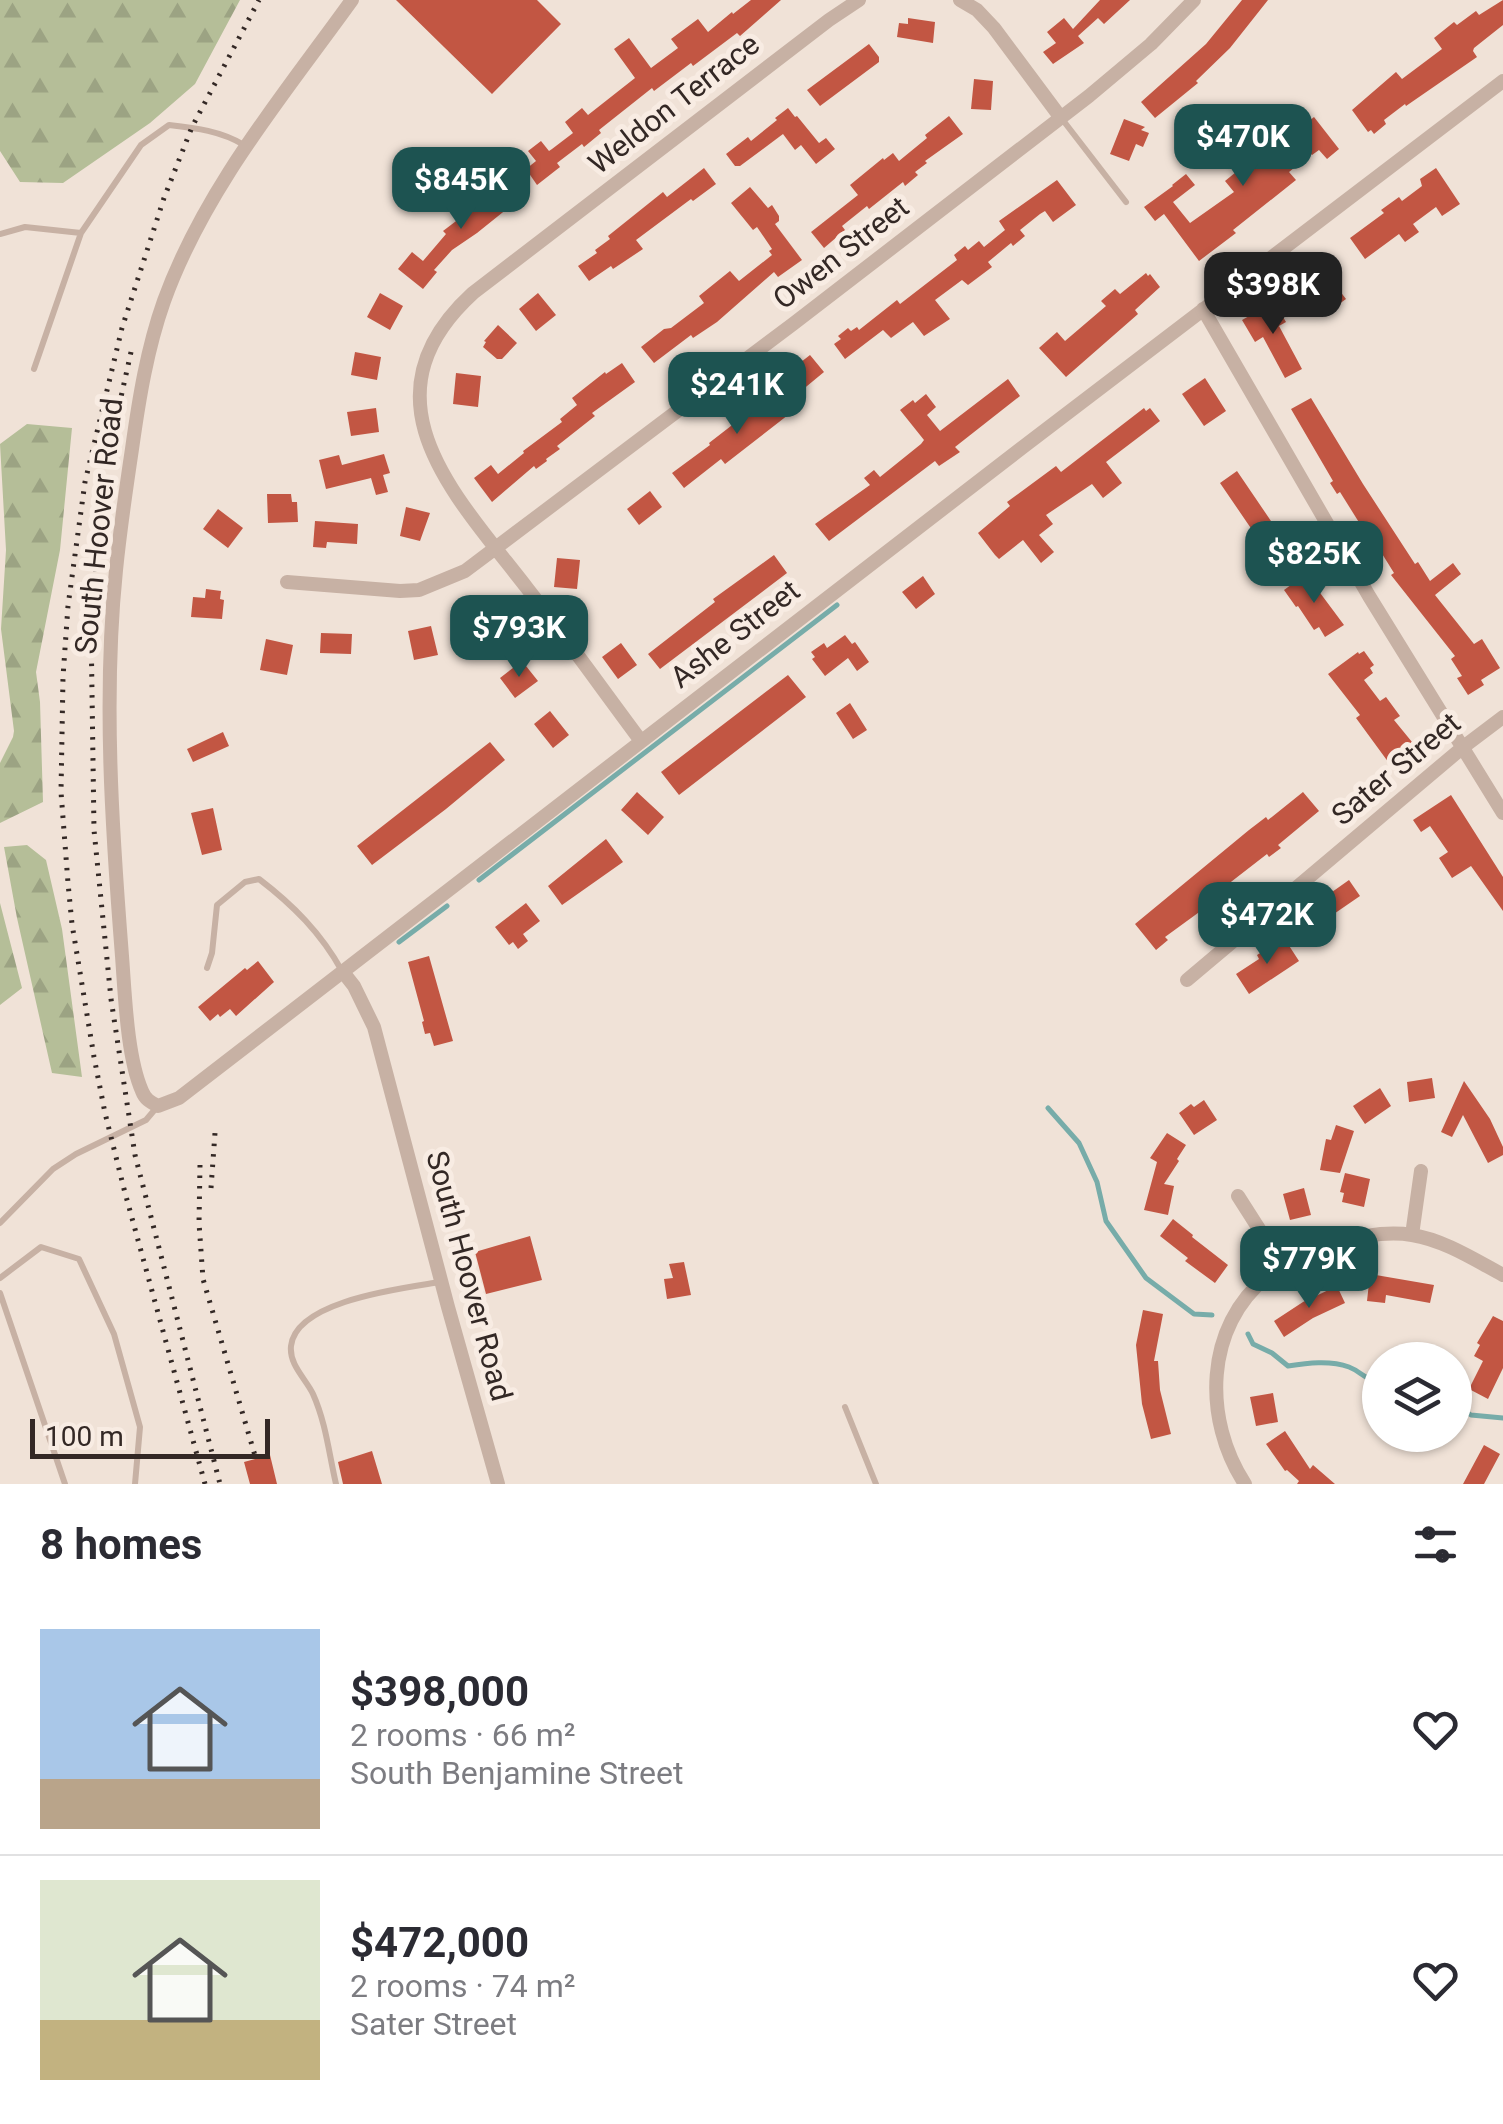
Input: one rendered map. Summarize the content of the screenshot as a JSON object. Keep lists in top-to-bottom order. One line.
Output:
{"streets":{"street":["Weldon Terrace","Owen Street","South Hoover Road","Ashe Street","Sater Street"]},"crossings":[["Weldon Terrace","Owen Street"],["Weldon Terrace","Ashe Street"],["South Hoover Road","Ashe Street"]],"scale_bar":"100 m","page":{"price":["$470K","$845K","$398K","$241K","$825K","$793K","$472K","$779K"],"scale":"100 m","heading":"8 homes","list":[{"name":"$398,000","note":"2 rooms · 66 m² · South Benjamine Street"},{"name":"$472,000","note":"2 rooms · 74 m² · Sater Street"}]}}
